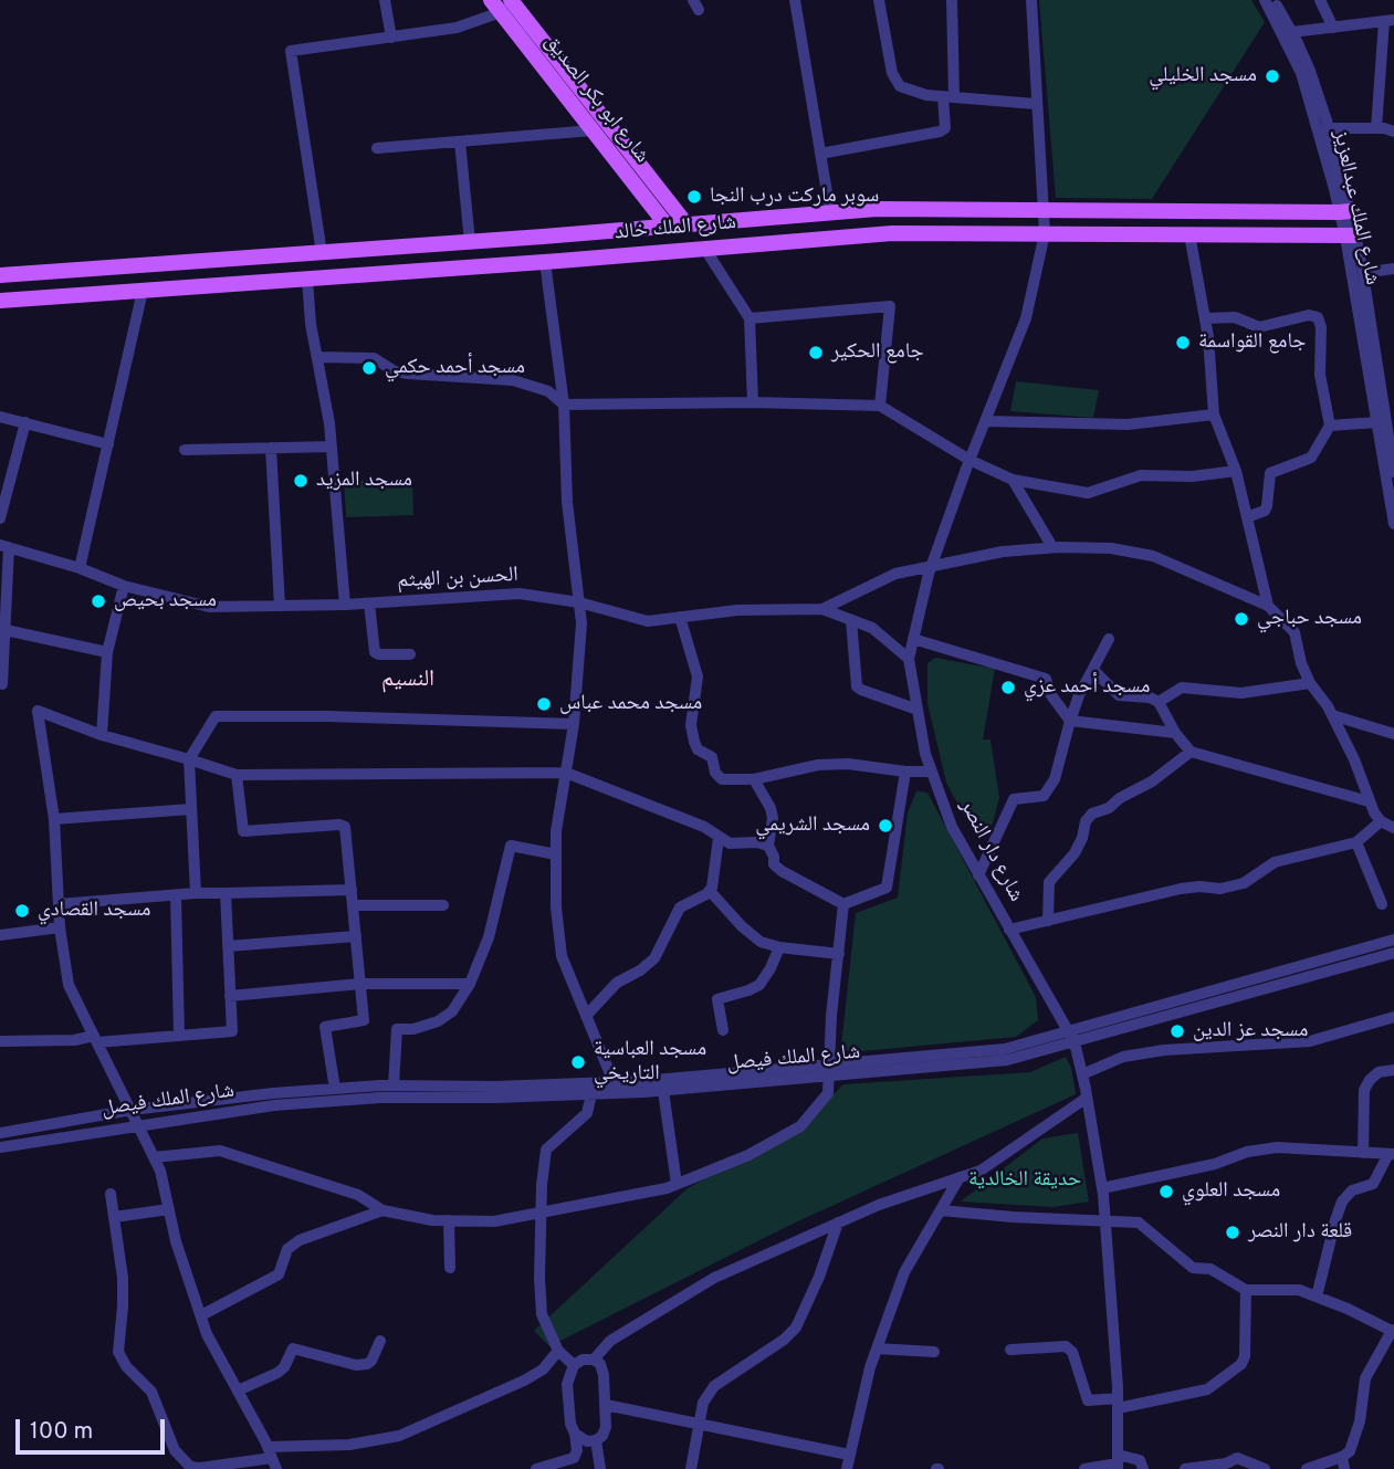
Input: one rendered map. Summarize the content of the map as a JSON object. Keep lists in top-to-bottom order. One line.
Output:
{"streets":{"main road":["شارع ابو بكر الصديق","شارع الملك خالد"],"street":["شارع الملك عبدالعزيز","الحسن بن الهيثم","شارع دار النصر","شارع الملك فيصل"]},"crossings":[["شارع ابو بكر الصديق","شارع الملك خالد"],["شارع الملك عبدالعزيز","شارع الملك خالد"],["شارع الملك خالد","شارع دار النصر"],["الحسن بن الهيثم","شارع دار النصر"],["شارع دار النصر","شارع الملك فيصل"]],"districts":["النسيم"],"parks":["حديقة الخالدية"],"places":["مسجد الخليلي","سوبر ماركت درب النجا","جامع القواسمة","جامع الحكير","مسجد أحمد حكمي","مسجد المزيد","مسجد بحيص","مسجد حباجي","مسجد أحمد عزي","مسجد محمد عباس","مسجد الشريمي","مسجد القصادي","مسجد عز الدين","مسجد العباسية التاريخي","مسجد العلوي","قلعة دار النصر"],"scale_bar":"100 m"}
